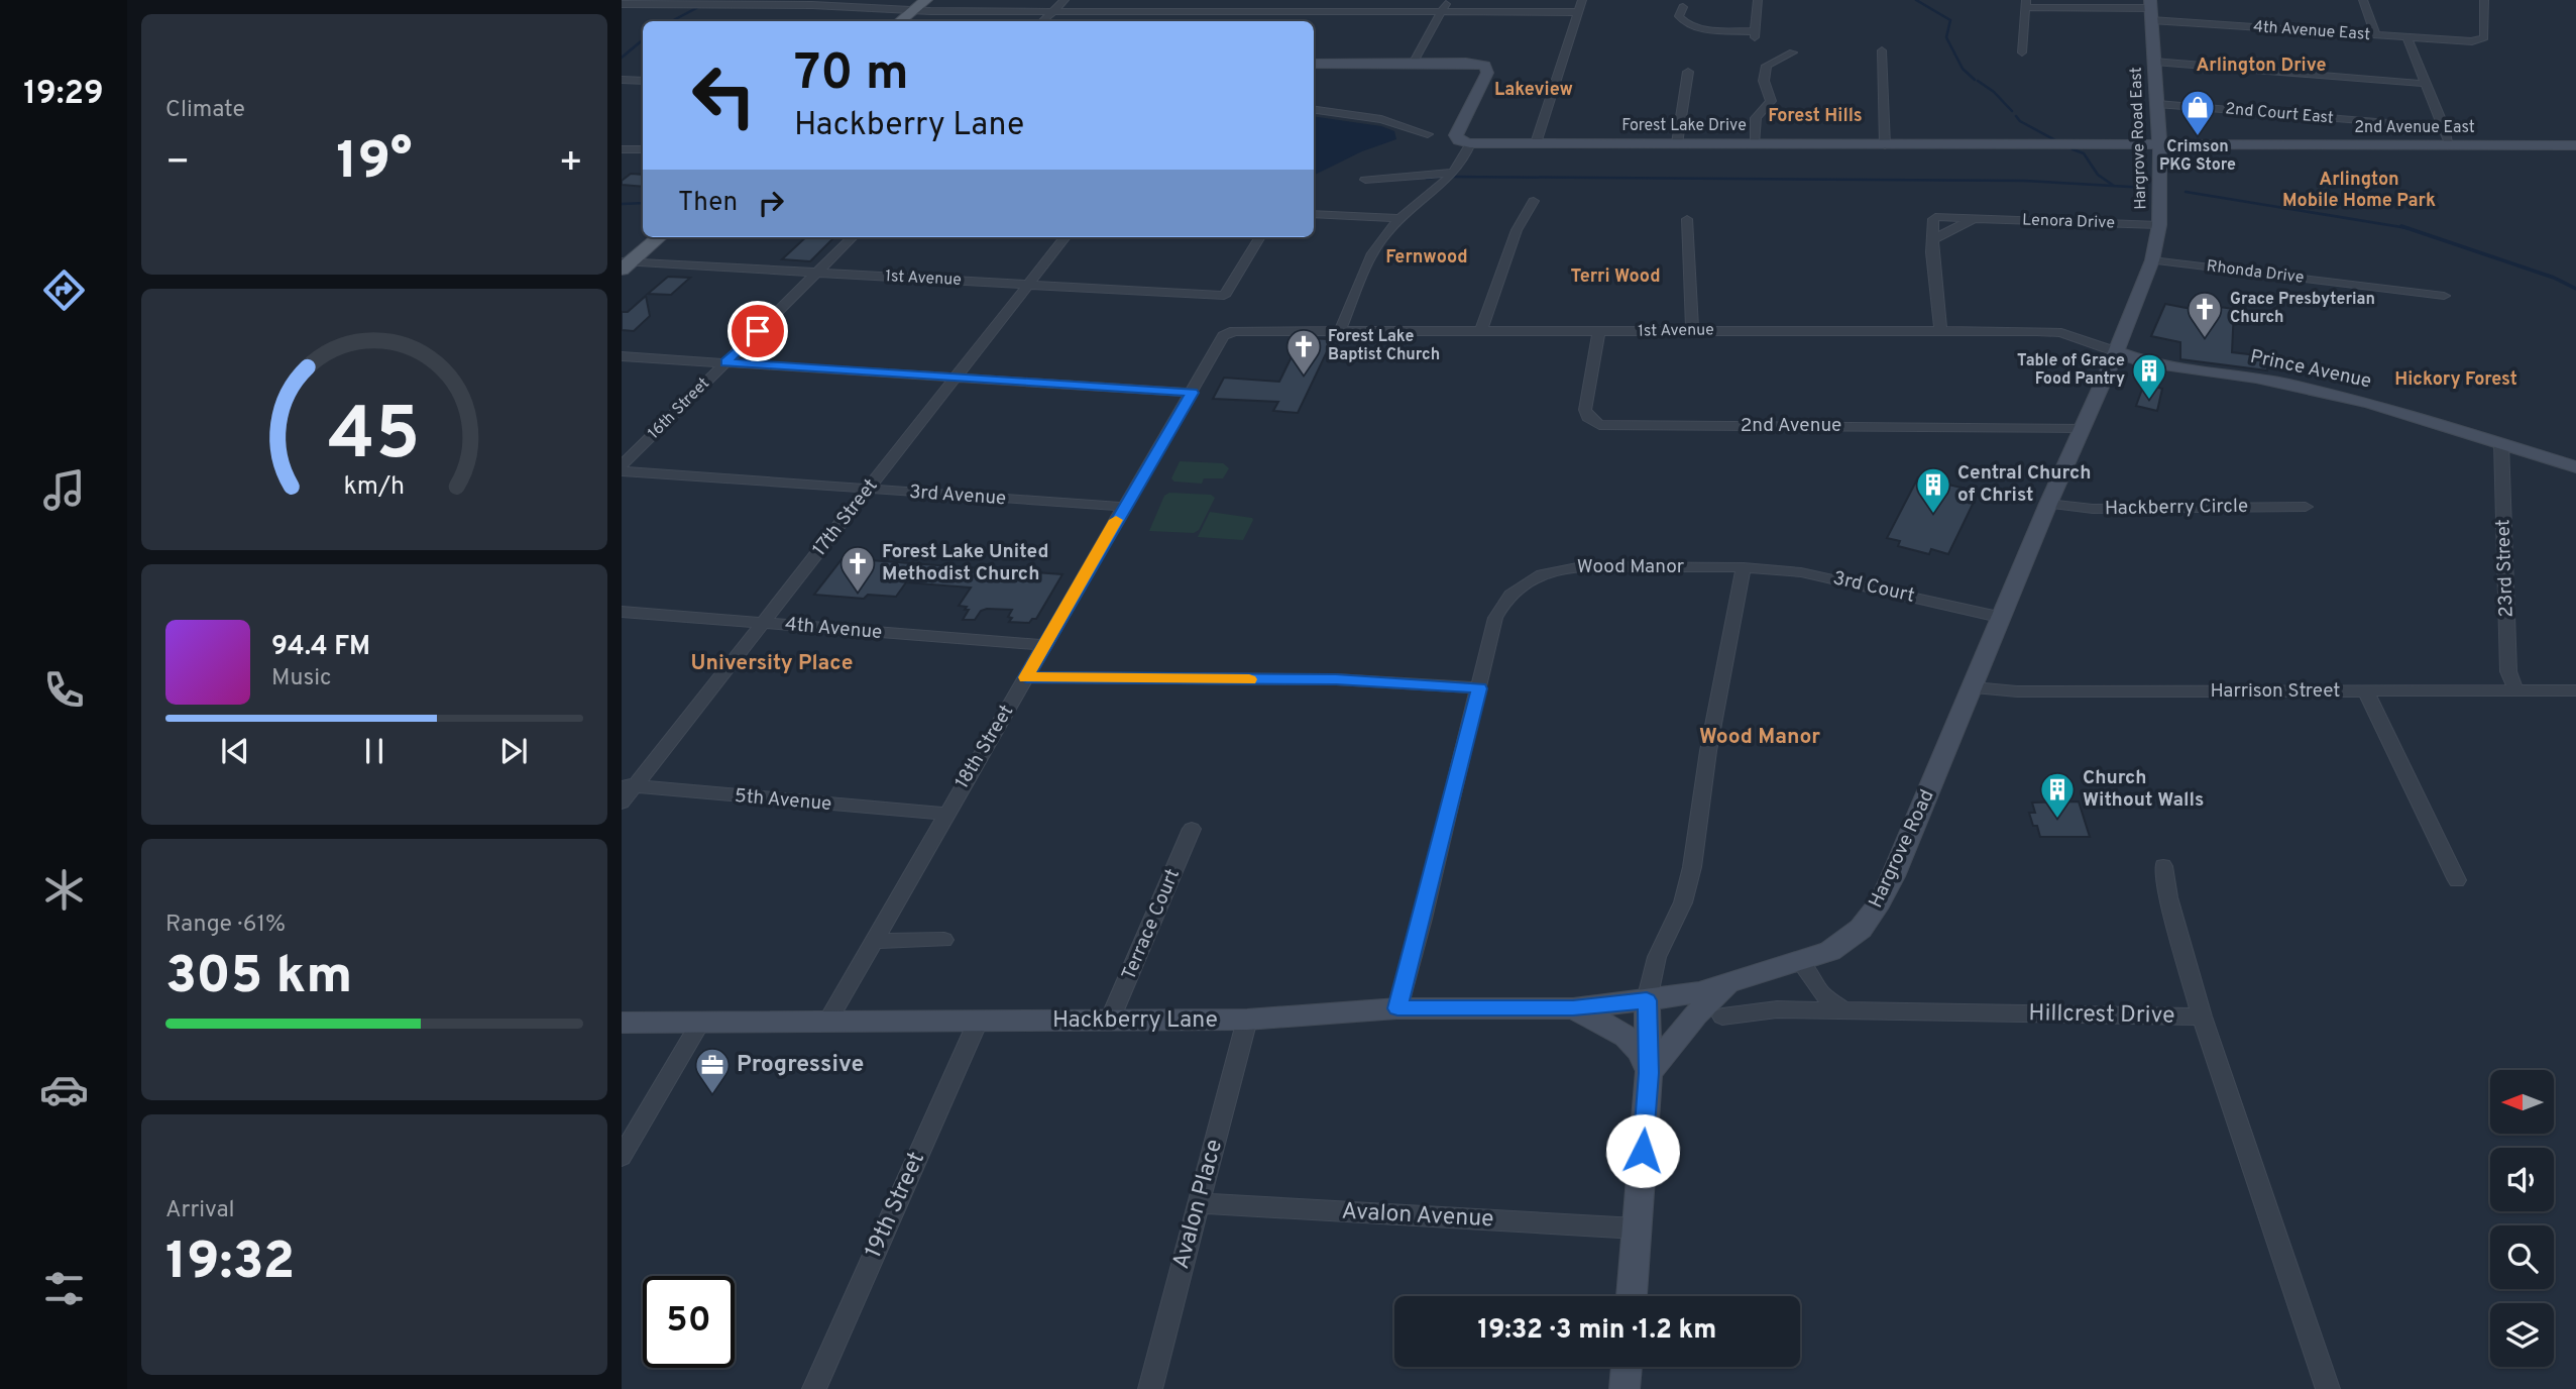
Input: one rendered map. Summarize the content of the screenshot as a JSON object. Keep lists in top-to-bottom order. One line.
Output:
{"streets":{"main road":["Forest Lake Drive","2nd Avenue East","Hargrove Road East","Prince Avenue","Hargrove Road","Hackberry Lane"],"street":["4th Avenue East","2nd Court East","Lenora Drive","Rhonda Drive","1st Avenue","16th Street","2nd Avenue","3rd Avenue","Hackberry Circle","17th Street","Wood Manor","23rd Street","3rd Court","4th Avenue","Harrison Street","18th Street","5th Avenue","Terrace Court","Hillcrest Drive","Avalon Place","19th Street","Avalon Avenue"]},"crossings":[["4th Avenue East","Hargrove Road East"],["2nd Court East","Hargrove Road East"],["Forest Lake Drive","2nd Avenue East"],["Forest Lake Drive","Hargrove Road East"],["Hargrove Road East","Lenora Drive"],["Hargrove Road East","Rhonda Drive"],["Hargrove Road East","1st Avenue"],["Hargrove Road East","Prince Avenue"],["Hargrove Road East","Hargrove Road"],["1st Avenue","Prince Avenue"],["1st Avenue","16th Street"],["1st Avenue","2nd Avenue"],["1st Avenue","17th Street"],["1st Avenue","18th Street"],["1st Avenue","Hargrove Road"],["Prince Avenue","23rd Street"],["Prince Avenue","Hargrove Road"],["2nd Avenue","Hargrove Road"],["3rd Avenue","17th Street"],["3rd Avenue","18th Street"],["Hackberry Circle","Hargrove Road"],["17th Street","4th Avenue"],["17th Street","5th Avenue"],["Wood Manor","3rd Court"],["Wood Manor","Hackberry Lane"],["23rd Street","Harrison Street"],["3rd Court","Hargrove Road"],["4th Avenue","18th Street"],["Harrison Street","Hargrove Road"],["18th Street","5th Avenue"],["18th Street","Hackberry Lane"],["Hargrove Road","Hackberry Lane"],["Terrace Court","Hackberry Lane"],["Hackberry Lane","Avalon Place"],["Hackberry Lane","19th Street"],["Avalon Place","Avalon Avenue"]],"districts":["Arlington Drive","Lakeview","Forest Hills","Arlington Mobile Home Park","Fernwood","Terri Wood","Hickory Forest","University Place","Wood Manor"],"places":{"shop":["Crimson PKG Store"],"church":["Grace Presbyterian Church","Forest Lake Baptist Church","Forest Lake United Methodist Church"],"building":["Table of Grace Food Pantry","Central Church of Christ","Church Without Walls"],"office":["Progressive"]},"north":"left","page":{"tabs":"19:29","tile":["Climate",["Range · 61%","305 km"],["Arrival","19:32"]],"turn":["70 m","Hackberry Lane"],"heat":["−","19°","+"],"then":"Then","song":["94.4 FM","Music"],"limit":"50","trip":"19:32 · 3 min · 1.2 km","gauge":["45","km/h"]}}
